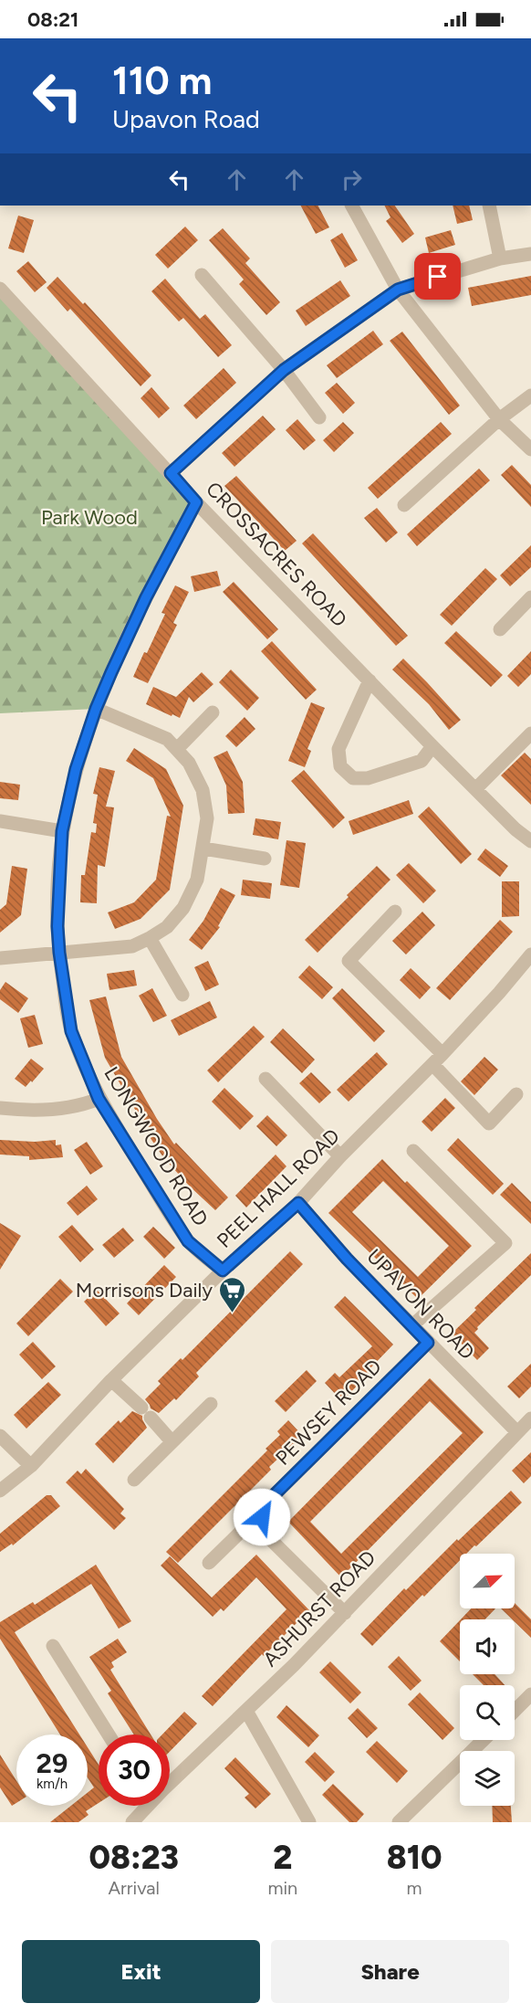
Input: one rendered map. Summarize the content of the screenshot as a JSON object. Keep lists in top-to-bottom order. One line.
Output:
{"streets":{"street":["CROSSACRES ROAD","LONGWOOD ROAD","PEEL HALL ROAD","UPAVON ROAD","PEWSEY ROAD","ASHURST ROAD"]},"crossings":[["CROSSACRES ROAD","LONGWOOD ROAD"],["LONGWOOD ROAD","PEEL HALL ROAD"],["PEEL HALL ROAD","UPAVON ROAD"],["UPAVON ROAD","PEWSEY ROAD"],["UPAVON ROAD","ASHURST ROAD"]],"parks":["Park Wood"],"places":{"supermarket":["Morrisons Daily"]},"north":"top right","page":{"status":"08:21","turn":["110 m","Upavon Road"],"speed":"29 km/h","limit":"30","eta":["08:23","Arrival","2","min","810","m"],"buttons":["Exit","Share"]}}
